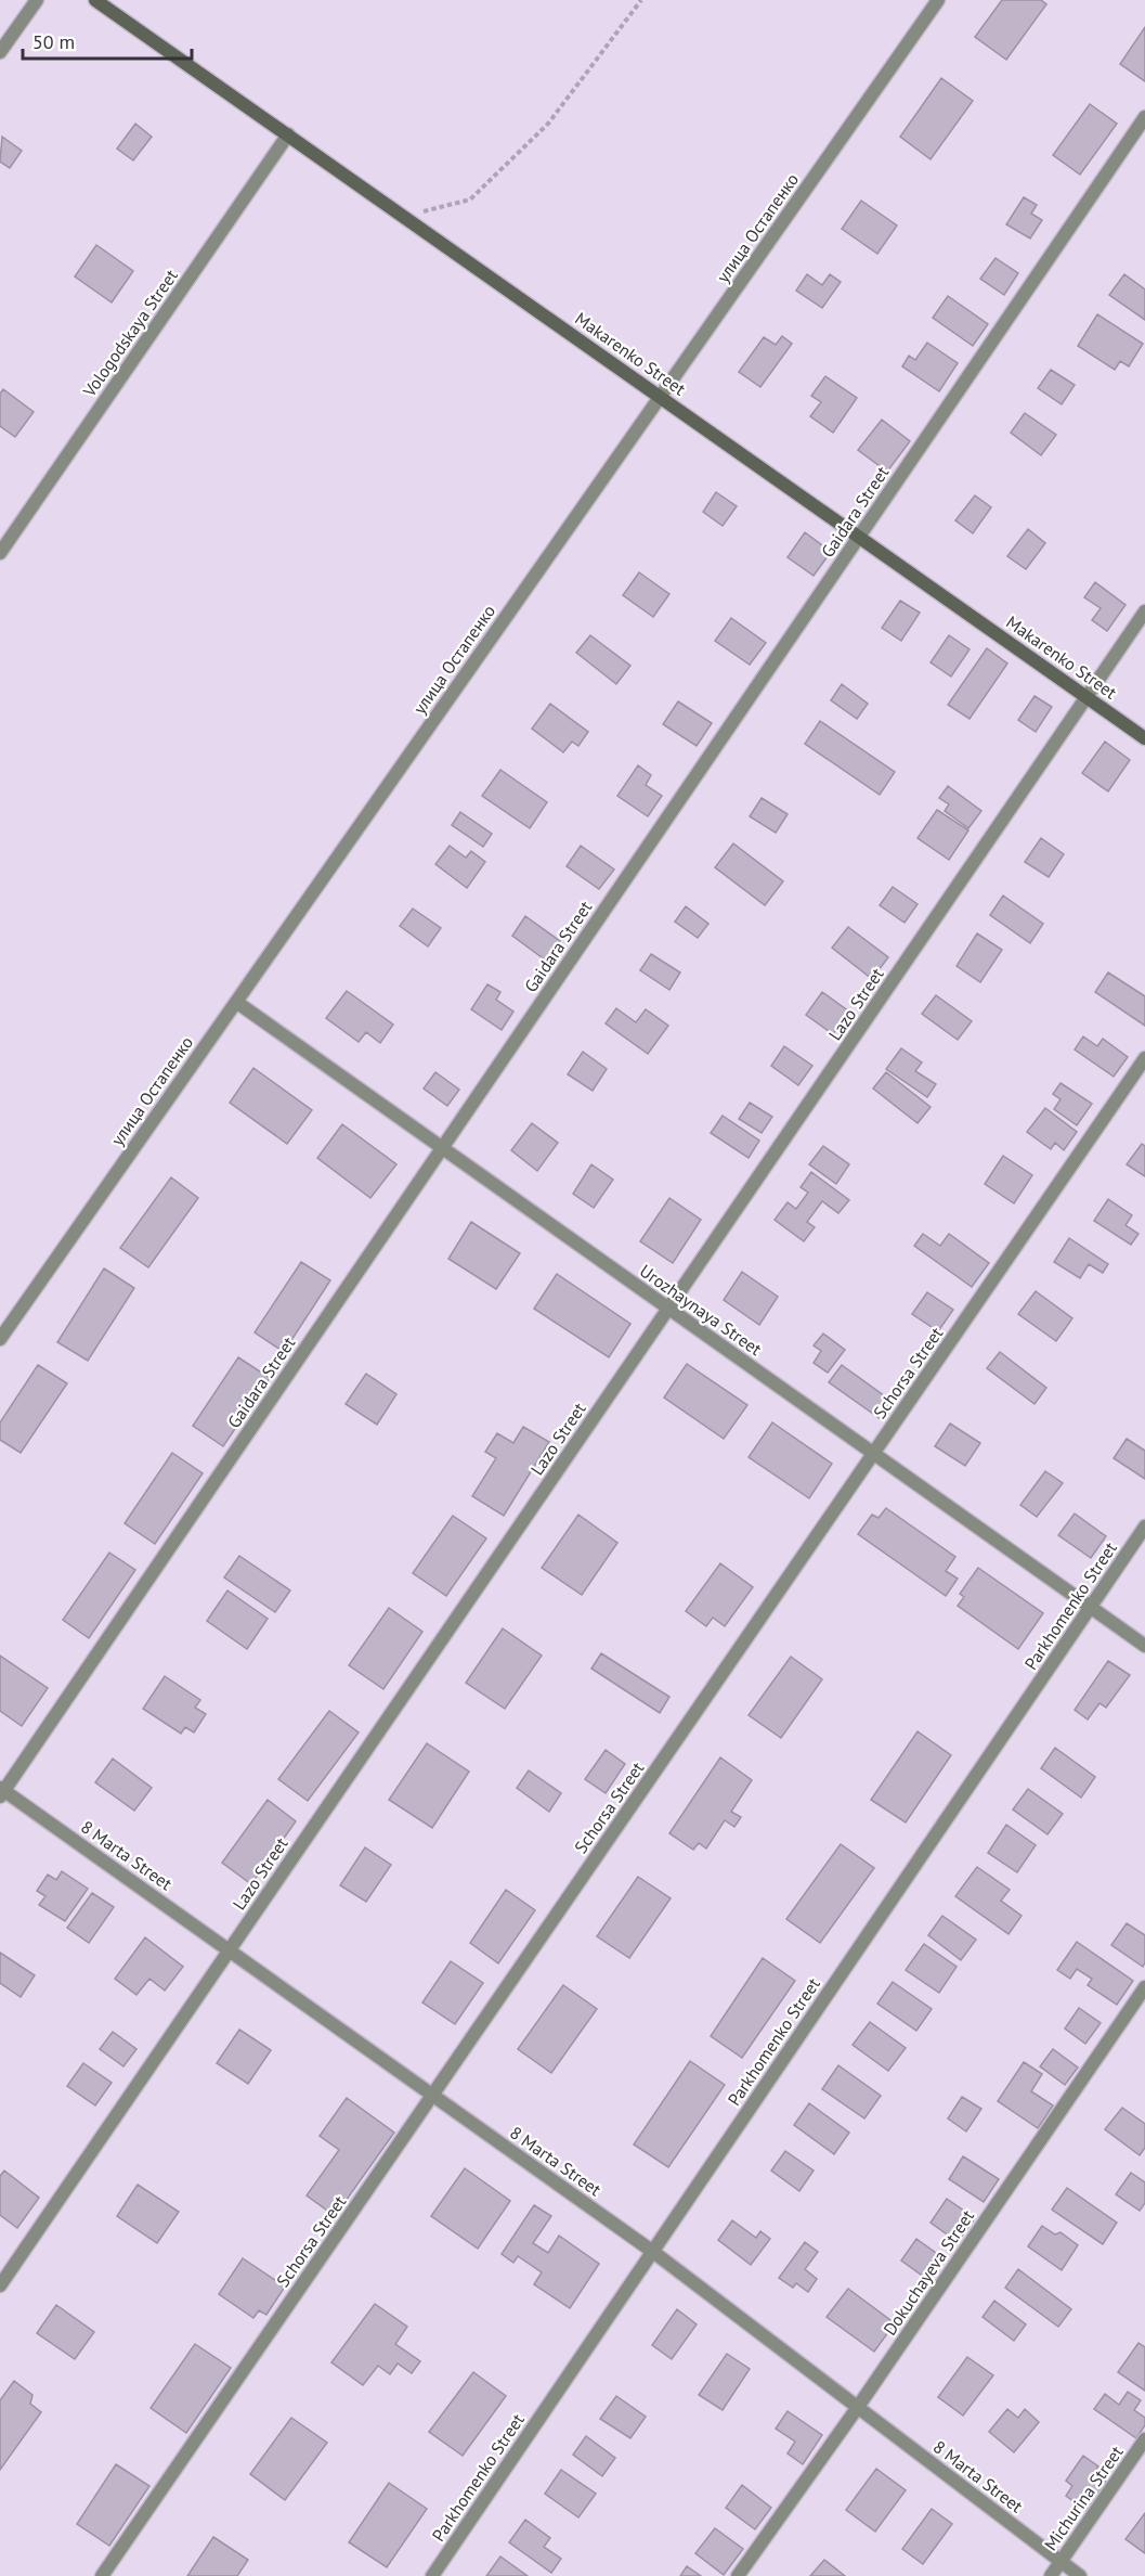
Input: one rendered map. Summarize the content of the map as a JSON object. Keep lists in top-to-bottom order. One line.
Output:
{"streets":{"street":["улица Остапенко","Vologodskaya Street","Makarenko Street","Gaidara Street","Lazo Street","Urozhaynaya Street","Schorsa Street","Parkhomenko Street","8 Marta Street","Dokuchayeva Street","Michurina Street"]},"crossings":[["улица Остапенко","Makarenko Street"],["улица Остапенко","Urozhaynaya Street"],["Vologodskaya Street","Makarenko Street"],["Makarenko Street","Gaidara Street"],["Makarenko Street","Lazo Street"],["Gaidara Street","Urozhaynaya Street"],["Gaidara Street","8 Marta Street"],["Lazo Street","Urozhaynaya Street"],["Lazo Street","8 Marta Street"],["Urozhaynaya Street","Schorsa Street"],["Urozhaynaya Street","Parkhomenko Street"],["Schorsa Street","8 Marta Street"],["Parkhomenko Street","8 Marta Street"],["8 Marta Street","Dokuchayeva Street"],["8 Marta Street","Michurina Street"]],"scale_bar":"50 m"}
